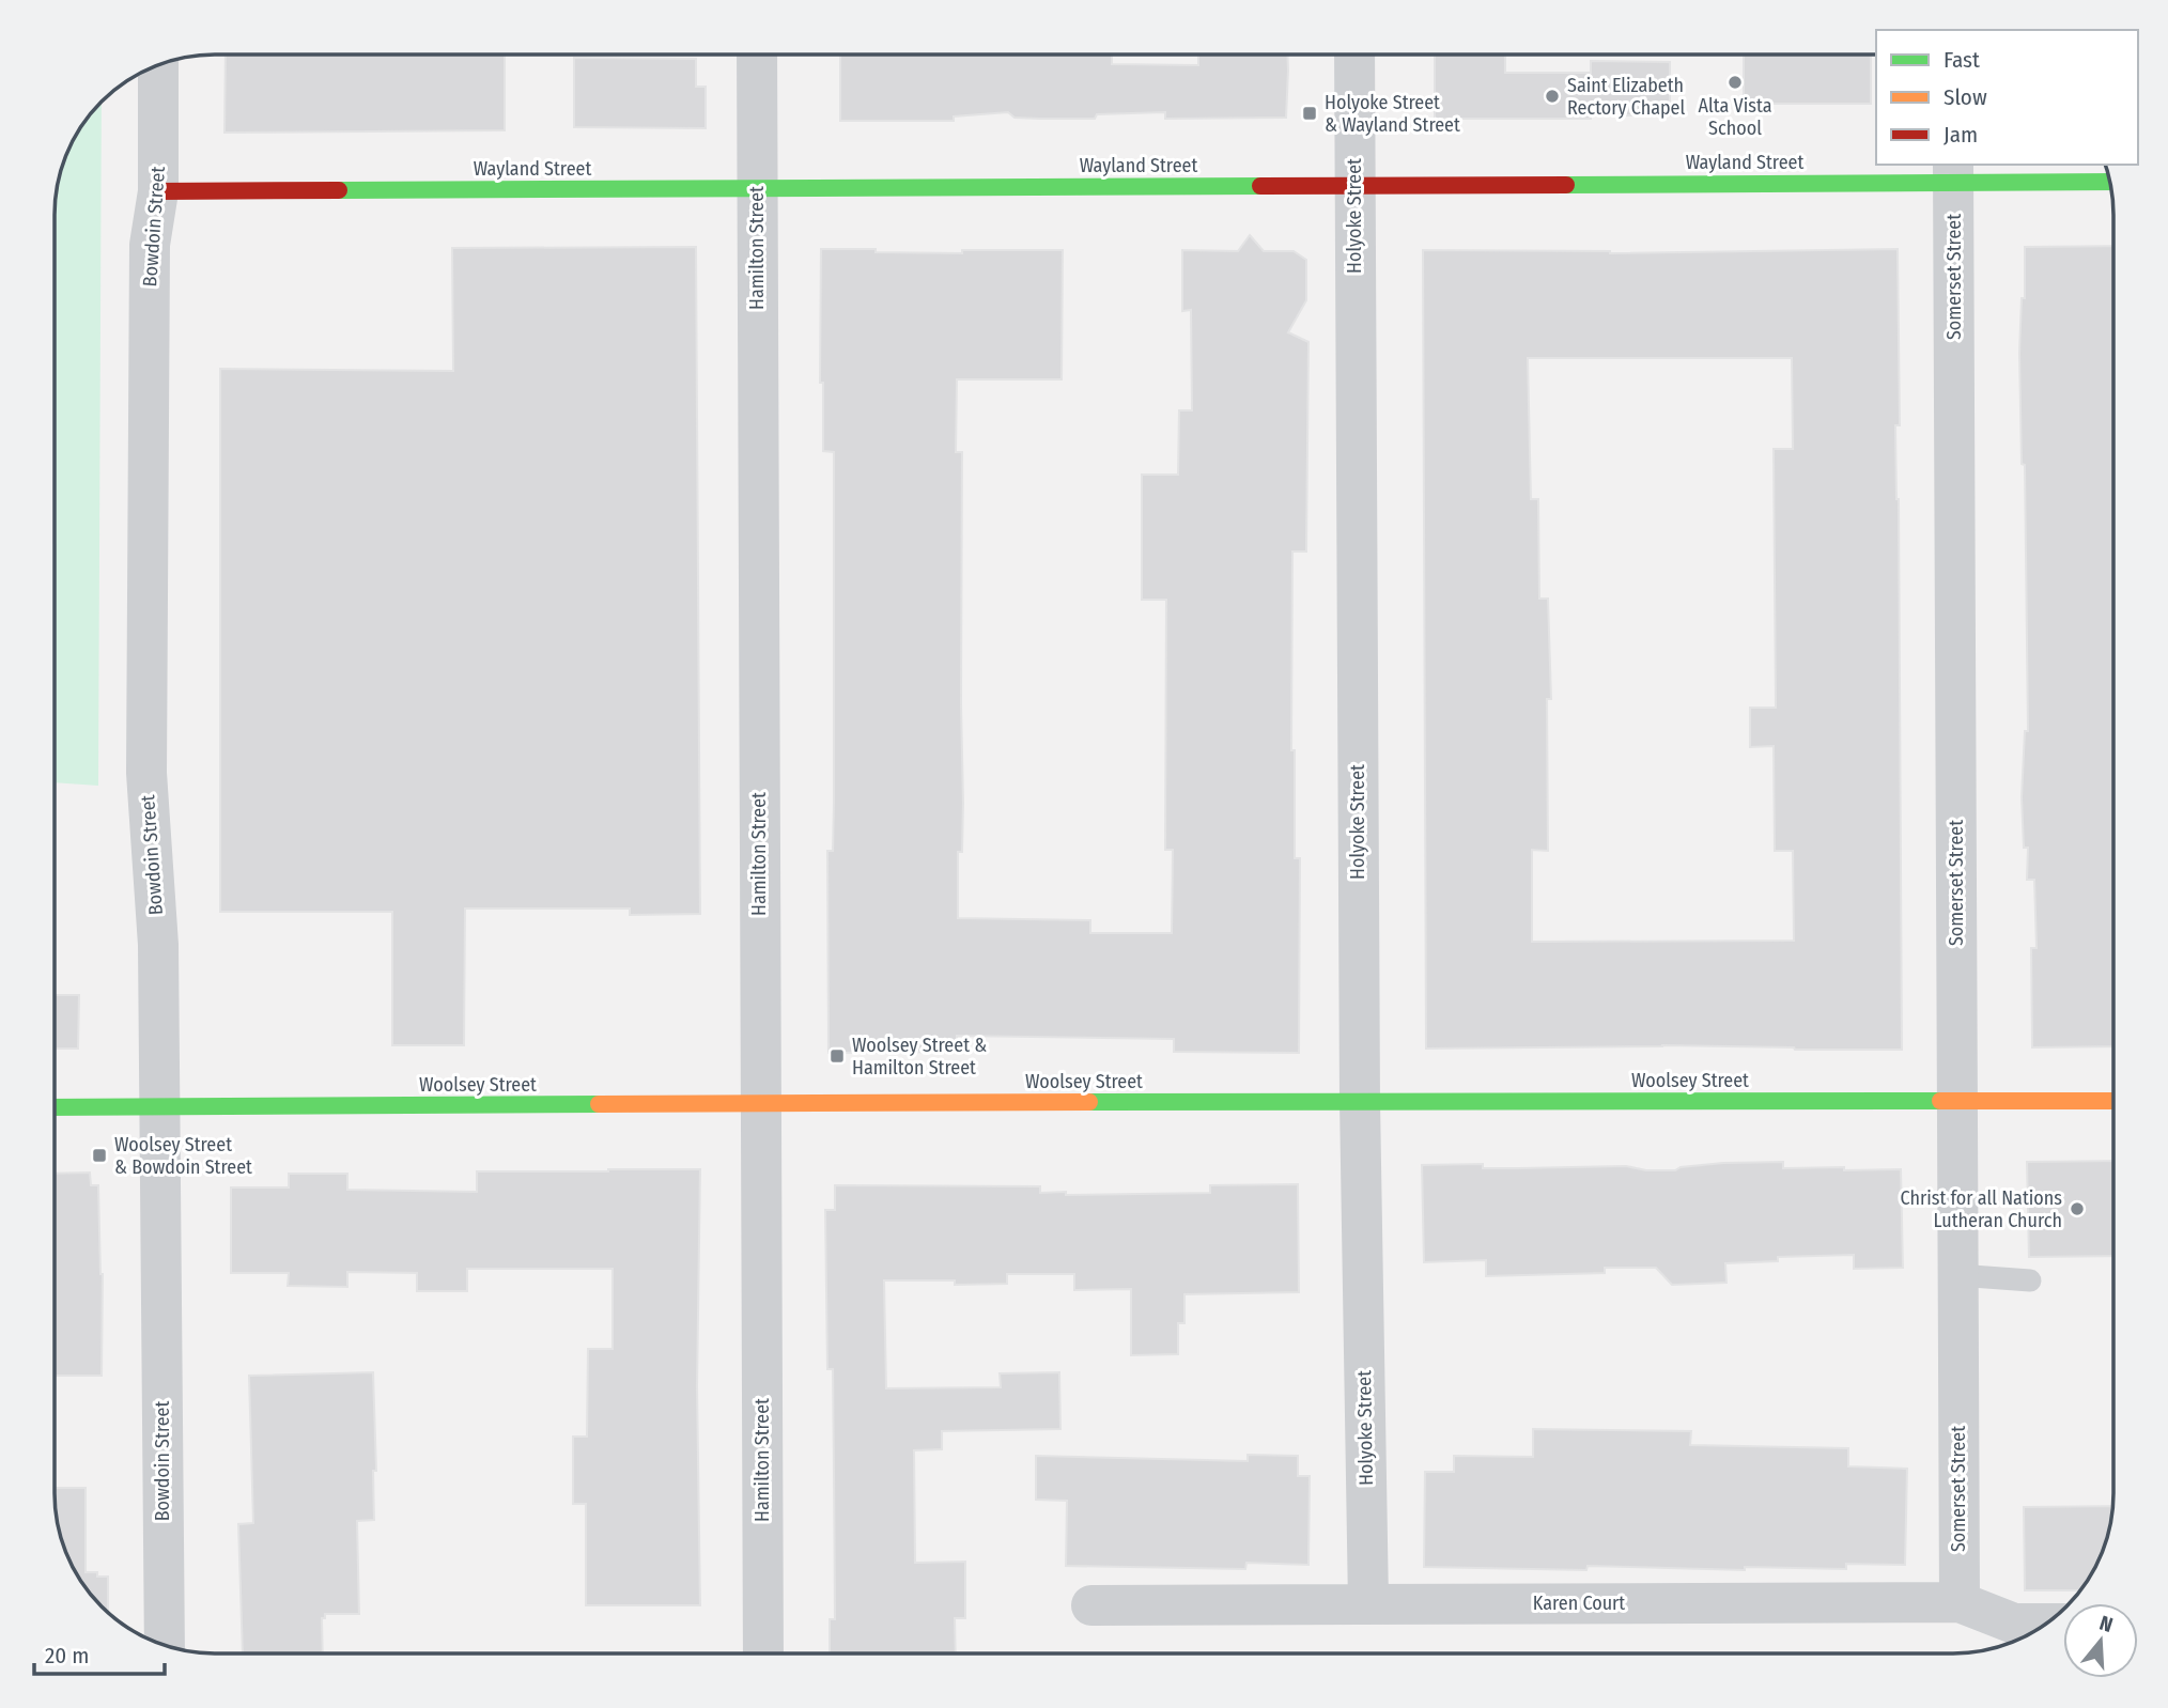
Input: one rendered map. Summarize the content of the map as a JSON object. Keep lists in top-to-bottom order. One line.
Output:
{"streets":{"street":["Wayland Street","Holyoke Street","Bowdoin Street","Hamilton Street","Somerset Street","Woolsey Street","Karen Court"]},"crossings":[["Wayland Street","Holyoke Street"],["Wayland Street","Bowdoin Street"],["Wayland Street","Hamilton Street"],["Wayland Street","Somerset Street"],["Holyoke Street","Woolsey Street"],["Holyoke Street","Karen Court"],["Bowdoin Street","Woolsey Street"],["Hamilton Street","Woolsey Street"],["Somerset Street","Woolsey Street"],["Somerset Street","Karen Court"]],"places":{"other":["Alta Vista School","Saint Elizabeth Rectory Chapel","Christ for all Nations Lutheran Church"],"transit":["Holyoke Street & Wayland Street","Woolsey Street & Hamilton Street","Woolsey Street & Bowdoin Street"]},"legend":["Fast","Slow","Jam"],"scale_bar":"20 m","north":"top"}
